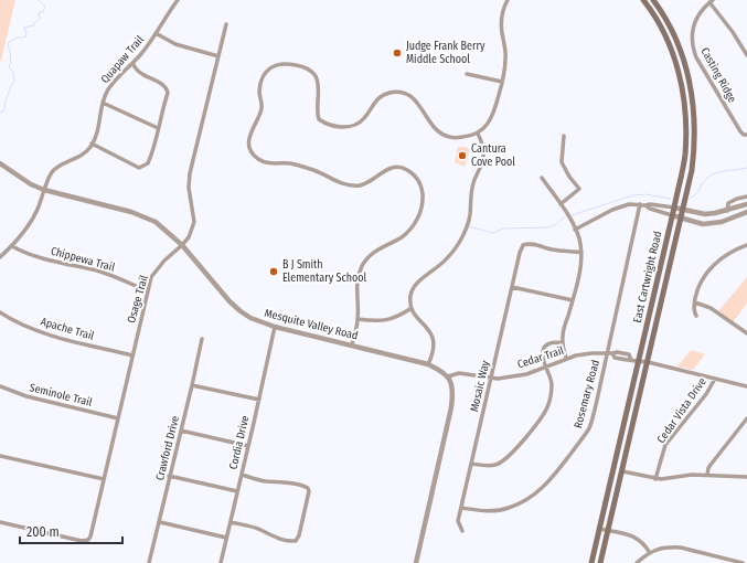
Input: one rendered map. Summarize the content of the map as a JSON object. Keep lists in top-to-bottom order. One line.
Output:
{"streets":{"main road":["East Cartwright Road"],"street":["Quapaw Trail","Casting Ridge","Chippewa Trail","Osage Trail","Mesquite Valley Road","Apache Trail","Cedar Trail","Mosaic Way","Rosemary Road","Seminole Trail","Cedar Vista Drive","Cordia Drive","Crawford Drive"]},"crossings":[["Chippewa Trail","Osage Trail"],["East Cartwright Road","Cedar Trail"],["Osage Trail","Mesquite Valley Road"],["Osage Trail","Apache Trail"],["Osage Trail","Seminole Trail"],["Mesquite Valley Road","Cedar Trail"],["Mesquite Valley Road","Cordia Drive"],["Cedar Trail","Mosaic Way"],["Cedar Trail","Rosemary Road"],["Cedar Trail","Cedar Vista Drive"],["Mosaic Way","Rosemary Road"]],"places":["Judge Frank Berry Middle School","Cantura Cove Pool","B J Smith Elementary School"],"scale_bar":"200 m"}
